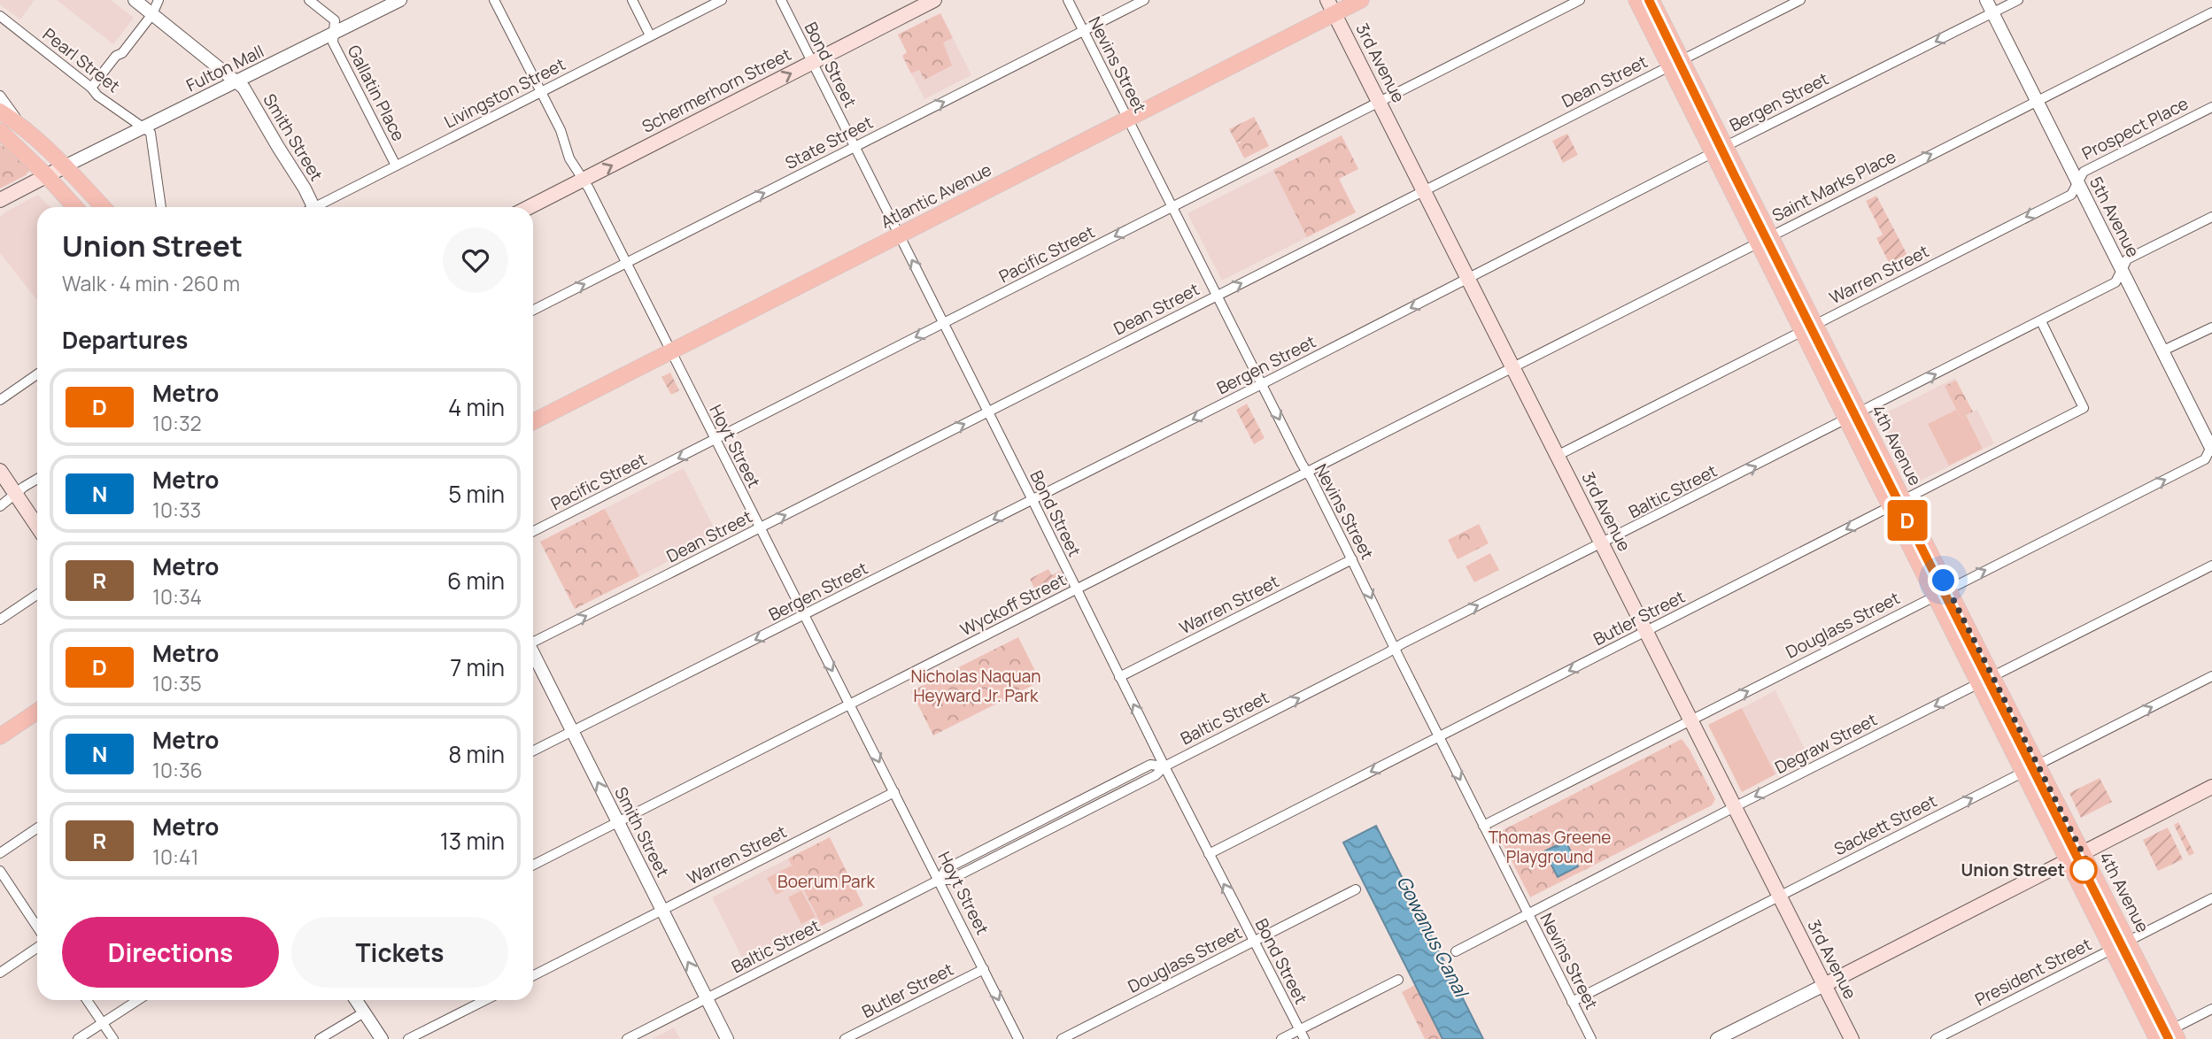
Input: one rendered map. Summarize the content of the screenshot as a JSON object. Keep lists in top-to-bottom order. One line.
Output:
{"streets":{"main road":["3rd Avenue","Schermerhorn Street","Atlantic Avenue","4th Avenue"],"street":["Pearl Street","Bond Street","Nevins Street","Fulton Mall","Dean Street","Gallatin Place","Livingston Street","Bergen Street","Prospect Place","Smith Street","State Street","Saint Marks Place","5th Avenue","Pacific Street","Warren Street","Hoyt Street","Baltic Street","Wyckoff Street","Butler Street","Douglass Street","Degraw Street","Sackett Street","President Street"]},"crossings":[["Pearl Street","Fulton Mall"],["3rd Avenue","Dean Street"],["3rd Avenue","Bergen Street"],["3rd Avenue","Saint Marks Place"],["3rd Avenue","Atlantic Avenue"],["3rd Avenue","Pacific Street"],["3rd Avenue","Warren Street"],["3rd Avenue","Baltic Street"],["3rd Avenue","Wyckoff Street"],["3rd Avenue","Butler Street"],["3rd Avenue","Douglass Street"],["3rd Avenue","Degraw Street"],["3rd Avenue","Sackett Street"],["Bond Street","Dean Street"],["Bond Street","Schermerhorn Street"],["Bond Street","Bergen Street"],["Bond Street","State Street"],["Bond Street","Atlantic Avenue"],["Bond Street","Pacific Street"],["Bond Street","Warren Street"],["Bond Street","Baltic Street"],["Bond Street","Wyckoff Street"],["Bond Street","Butler Street"],["Bond Street","Douglass Street"],["Nevins Street","Dean Street"],["Nevins Street","Bergen Street"],["Nevins Street","State Street"],["Nevins Street","Atlantic Avenue"],["Nevins Street","Pacific Street"],["Nevins Street","Warren Street"],["Nevins Street","Baltic Street"],["Nevins Street","Wyckoff Street"],["Nevins Street","Butler Street"],["Nevins Street","Douglass Street"],["Nevins Street","Degraw Street"],["Nevins Street","Sackett Street"],["Fulton Mall","Gallatin Place"],["Fulton Mall","Smith Street"],["Dean Street","4th Avenue"],["Dean Street","Hoyt Street"],["Schermerhorn Street","Hoyt Street"],["Gallatin Place","Livingston Street"],["Livingston Street","Hoyt Street"],["Bergen Street","Smith Street"],["Bergen Street","5th Avenue"],["Bergen Street","4th Avenue"],["Bergen Street","Hoyt Street"],["Prospect Place","5th Avenue"],["Prospect Place","Warren Street"],["Smith Street","Warren Street"],["Smith Street","Baltic Street"],["Smith Street","Wyckoff Street"],["State Street","Hoyt Street"],["Saint Marks Place","5th Avenue"],["Saint Marks Place","4th Avenue"],["Saint Marks Place","Wyckoff Street"],["Atlantic Avenue","Hoyt Street"],["5th Avenue","Warren Street"],["5th Avenue","Baltic Street"],["5th Avenue","Douglass Street"],["Pacific Street","Hoyt Street"],["Warren Street","4th Avenue"],["Warren Street","Hoyt Street"],["4th Avenue","Baltic Street"],["4th Avenue","Butler Street"],["4th Avenue","Douglass Street"],["4th Avenue","Degraw Street"],["4th Avenue","Sackett Street"],["4th Avenue","President Street"],["Hoyt Street","Baltic Street"],["Hoyt Street","Wyckoff Street"],["Hoyt Street","Butler Street"],["Baltic Street","Butler Street"]],"one_way":["Dean Street","Schermerhorn Street","Bergen Street","State Street","Saint Marks Place","Pacific Street","Baltic Street","Butler Street","Douglass Street","Sackett Street"],"water":["Gowanus Canal"],"parks":["Nicholas Naquan Heyward Jr. Park","Thomas Greene Playground","Boerum Park"],"places":["Union Street"],"lines":["metro line D"],"page":{"on_map":"D","heading":[["Union Street","Walk · 4 min · 260 m"],"Departures"],"list":[{"mark":"D","name":"Metro","note":"10:32","value":"4 min"},{"mark":"N","name":"Metro","note":"10:33","value":"5 min"},{"mark":"R","name":"Metro","note":"10:34","value":"6 min"},{"mark":"D","name":"Metro","note":"10:35","value":"7 min"},{"mark":"N","name":"Metro","note":"10:36","value":"8 min"},{"mark":"R","name":"Metro","note":"10:41","value":"13 min"}],"buttons":["Directions","Tickets"]}}
